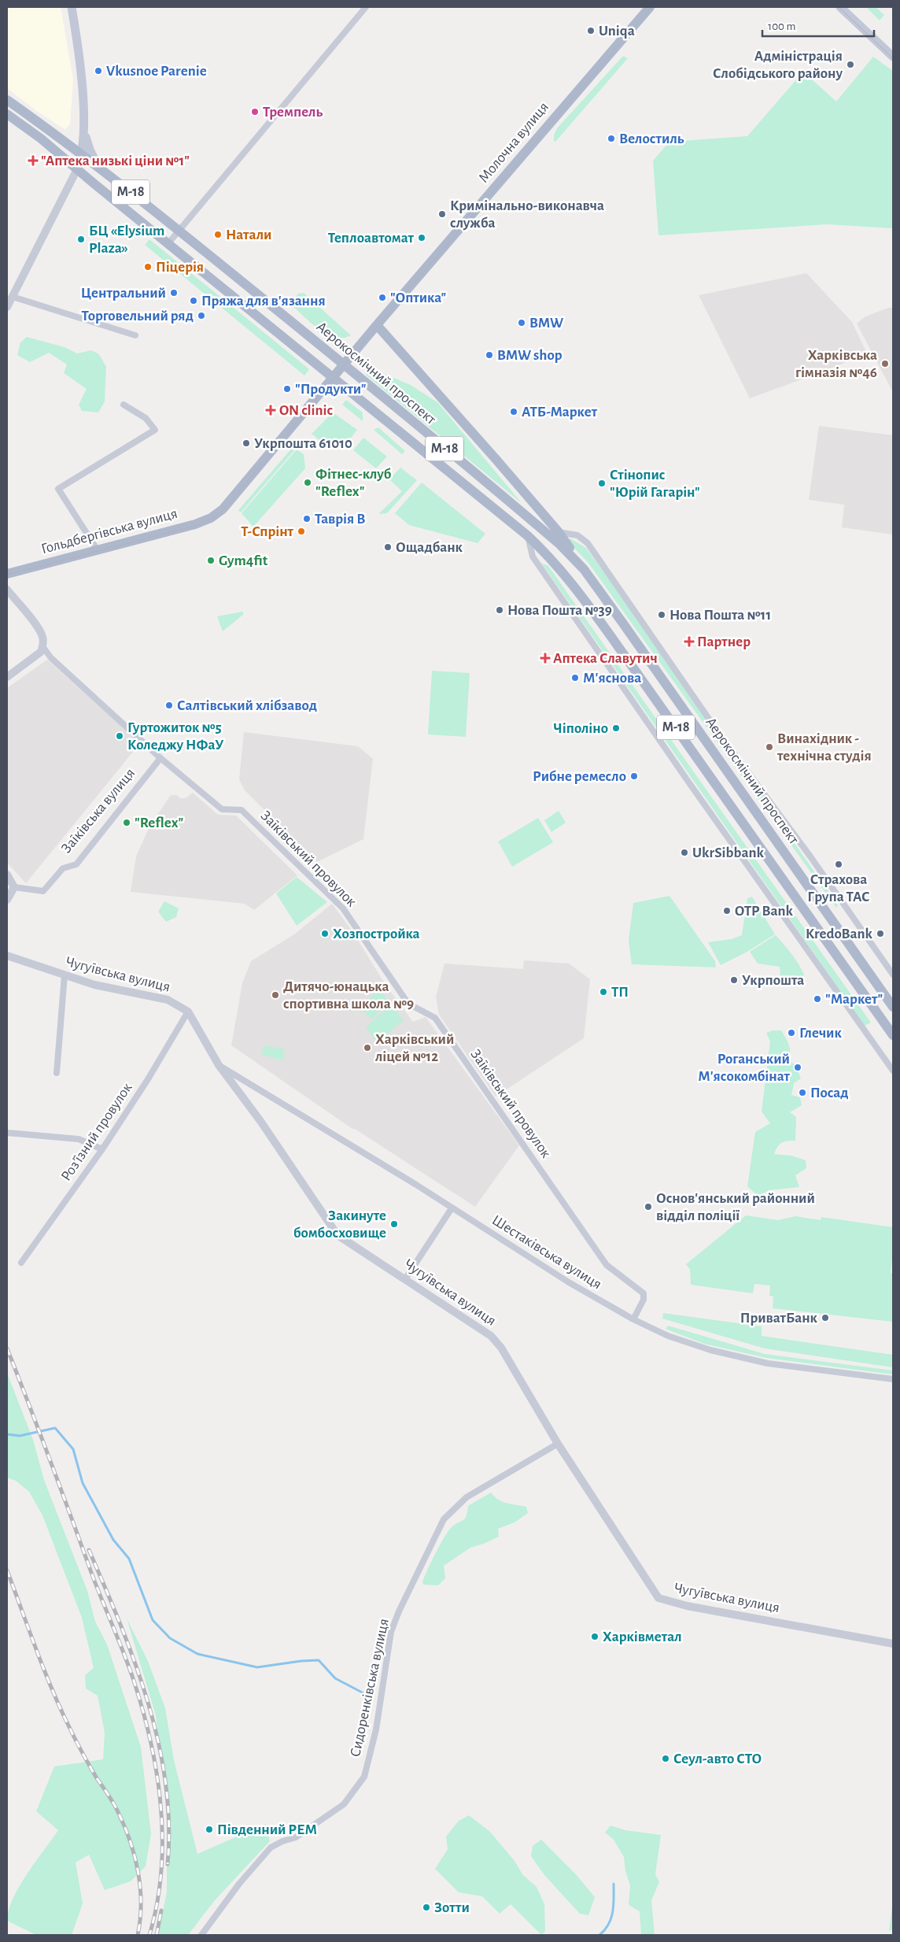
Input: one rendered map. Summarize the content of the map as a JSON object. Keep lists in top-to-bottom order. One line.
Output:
{"streets":{"main road":["Молочна вулиця","М-18","Аерокосмічний проспект","Гольдбергівська вулиця"],"street":["Заїківська вулиця","Заїківський провулок","Чугуївська вулиця","Роз’їзний провулок","Шестаківська вулиця","Сидоренківська вулиця"]},"crossings":[["Молочна вулиця","Аерокосмічний проспект"],["Молочна вулиця","Гольдбергівська вулиця"],["М-18","Аерокосмічний проспект"],["Заїківська вулиця","Заїківський провулок"],["Заїківський провулок","Шестаківська вулиця"],["Чугуївська вулиця","Роз’їзний провулок"],["Чугуївська вулиця","Шестаківська вулиця"],["Чугуївська вулиця","Сидоренківська вулиця"]],"places":{"other":["Uniqa","Адміністрація Слобідського району","Vkusnoe Parenie","Тремпель","Велостиль","Кримінально-виконавча служба","Натали","Теплоавтомат","БЦ «Elysium Plaza»","Піцерія","Центральний","\"Оптика\"","Пряжа для в'язання","Торговельний ряд","BMW","BMW shop","Харківська гімназія №46","\"Продукти\"","АТБ-Маркет","Укрпошта 61010","Фітнес-клуб \"Reflex\"","Стінопис \"Юрій Гагарін\"","Таврія В","Т-Спрінт","Ощадбанк","Gym4fit","Нова Пошта №39","Нова Пошта №11","М'яснова","Салтівський хлібзавод","Чіполіно","Гуртожиток №5 Коледжу НФаУ","Винахідник - технічна студія","Рибне ремесло","\"Reflex\"","UkrSibbank","Страхова Група ТАС","OTP Bank","Хозпостройка","KredoBank","Укрпошта","ТП","Дитячо-юнацька спортивна школа №9","\"Маркет\"","Глечик","Харківський ліцей №12","Роганський М'ясокомбінат","Посад","Основ'янський районний відділ поліції","Закинуте бомбосховище","ПриватБанк","Харківметал","Сеул-авто СТО","Південний РЕМ","Зотти"],"health":["\"Аптека низькі ціни №1\"","ON clinic","Партнер","Аптeка Славутич"]},"scale_bar":"100 m"}
